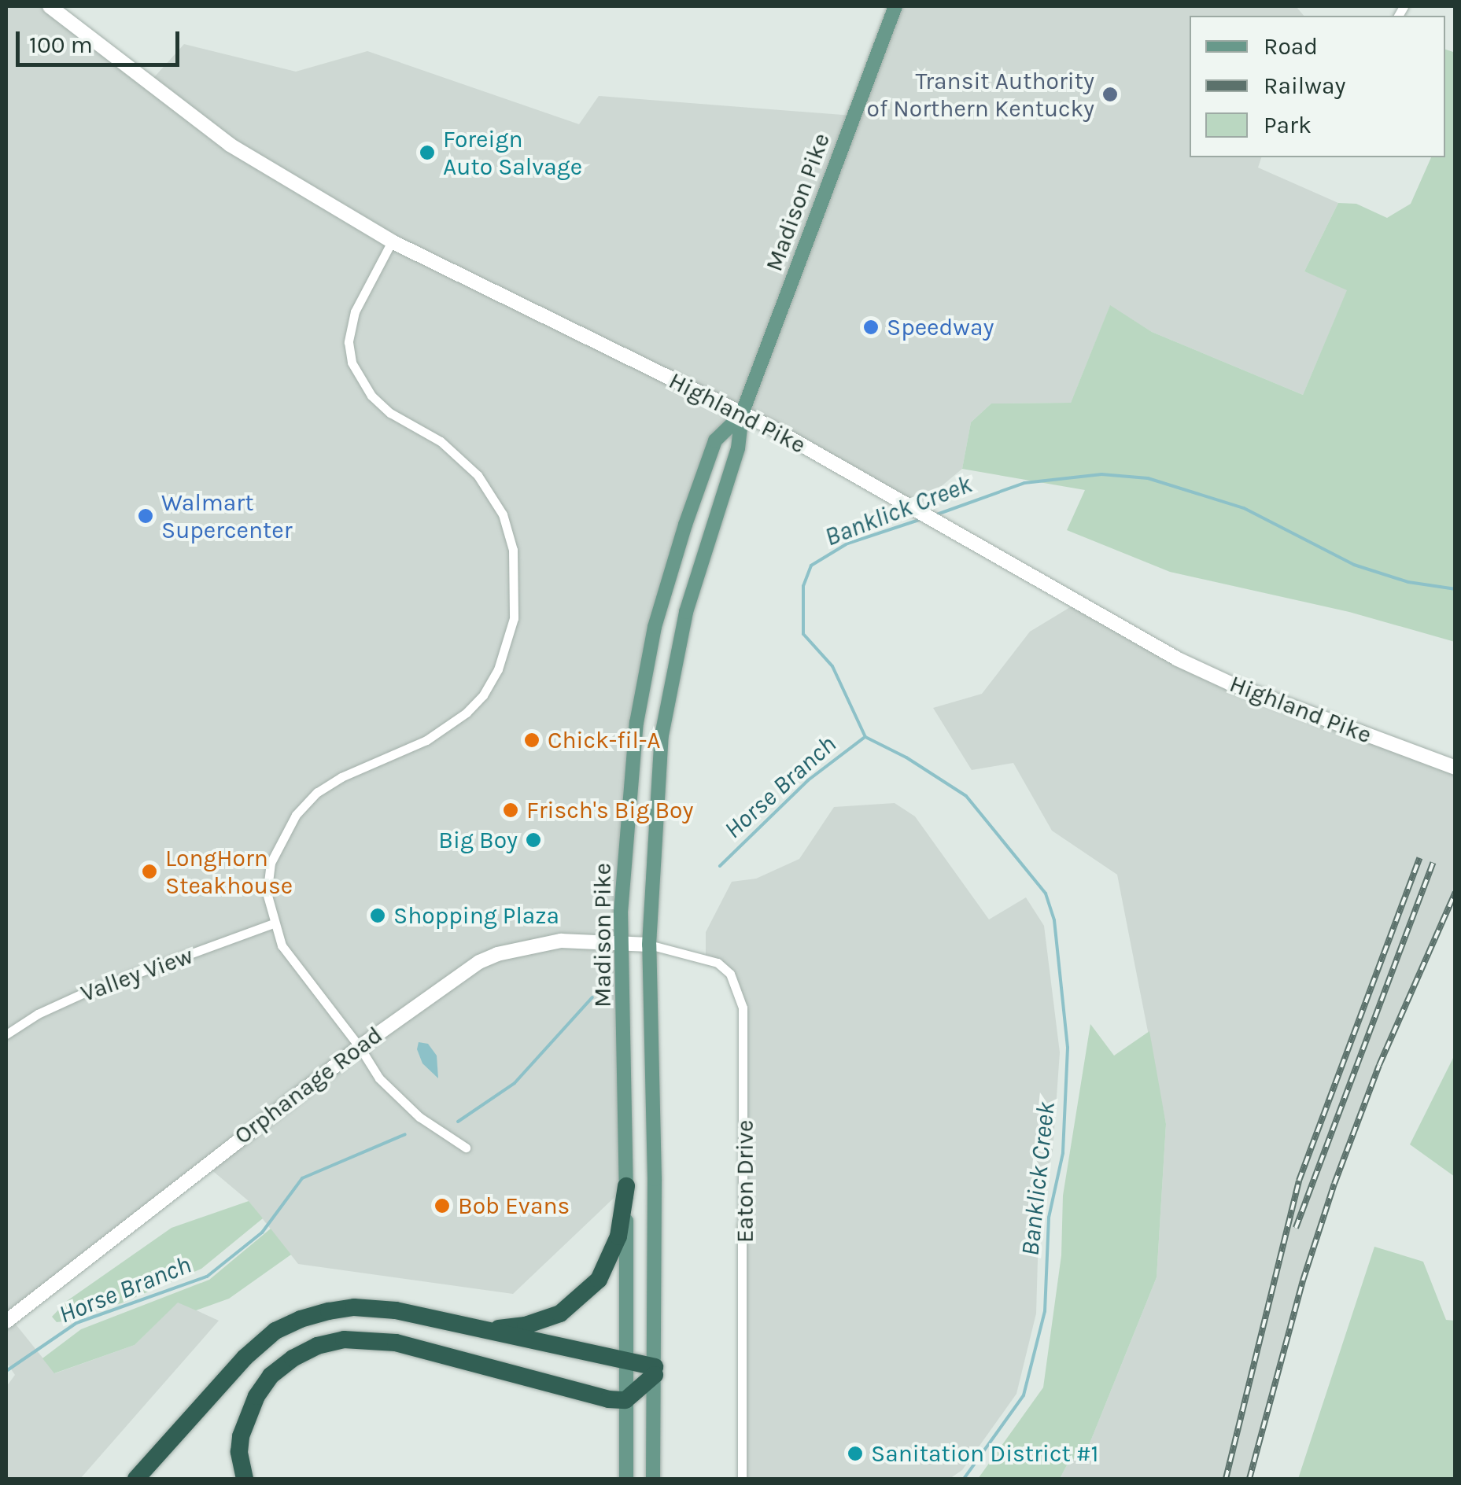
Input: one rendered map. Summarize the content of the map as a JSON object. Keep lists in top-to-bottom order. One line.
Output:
{"streets":{"main road":["Madison Pike","Highland Pike","Orphanage Road"],"street":["Valley View","Eaton Drive"]},"crossings":[["Madison Pike","Highland Pike"],["Madison Pike","Orphanage Road"],["Madison Pike","Eaton Drive"],["Orphanage Road","Eaton Drive"]],"water":["Banklick Creek","Horse Branch"],"places":["Transit Authority of Northern Kentucky","Foreign Auto Salvage","Speedway","Walmart Supercenter","Chick-fil-A","Frisch's Big Boy","Big Boy","LongHorn Steakhouse","Shopping Plaza","Bob Evans","Sanitation District #1"],"legend":["Road","Railway","Park"],"scale_bar":"100 m"}
